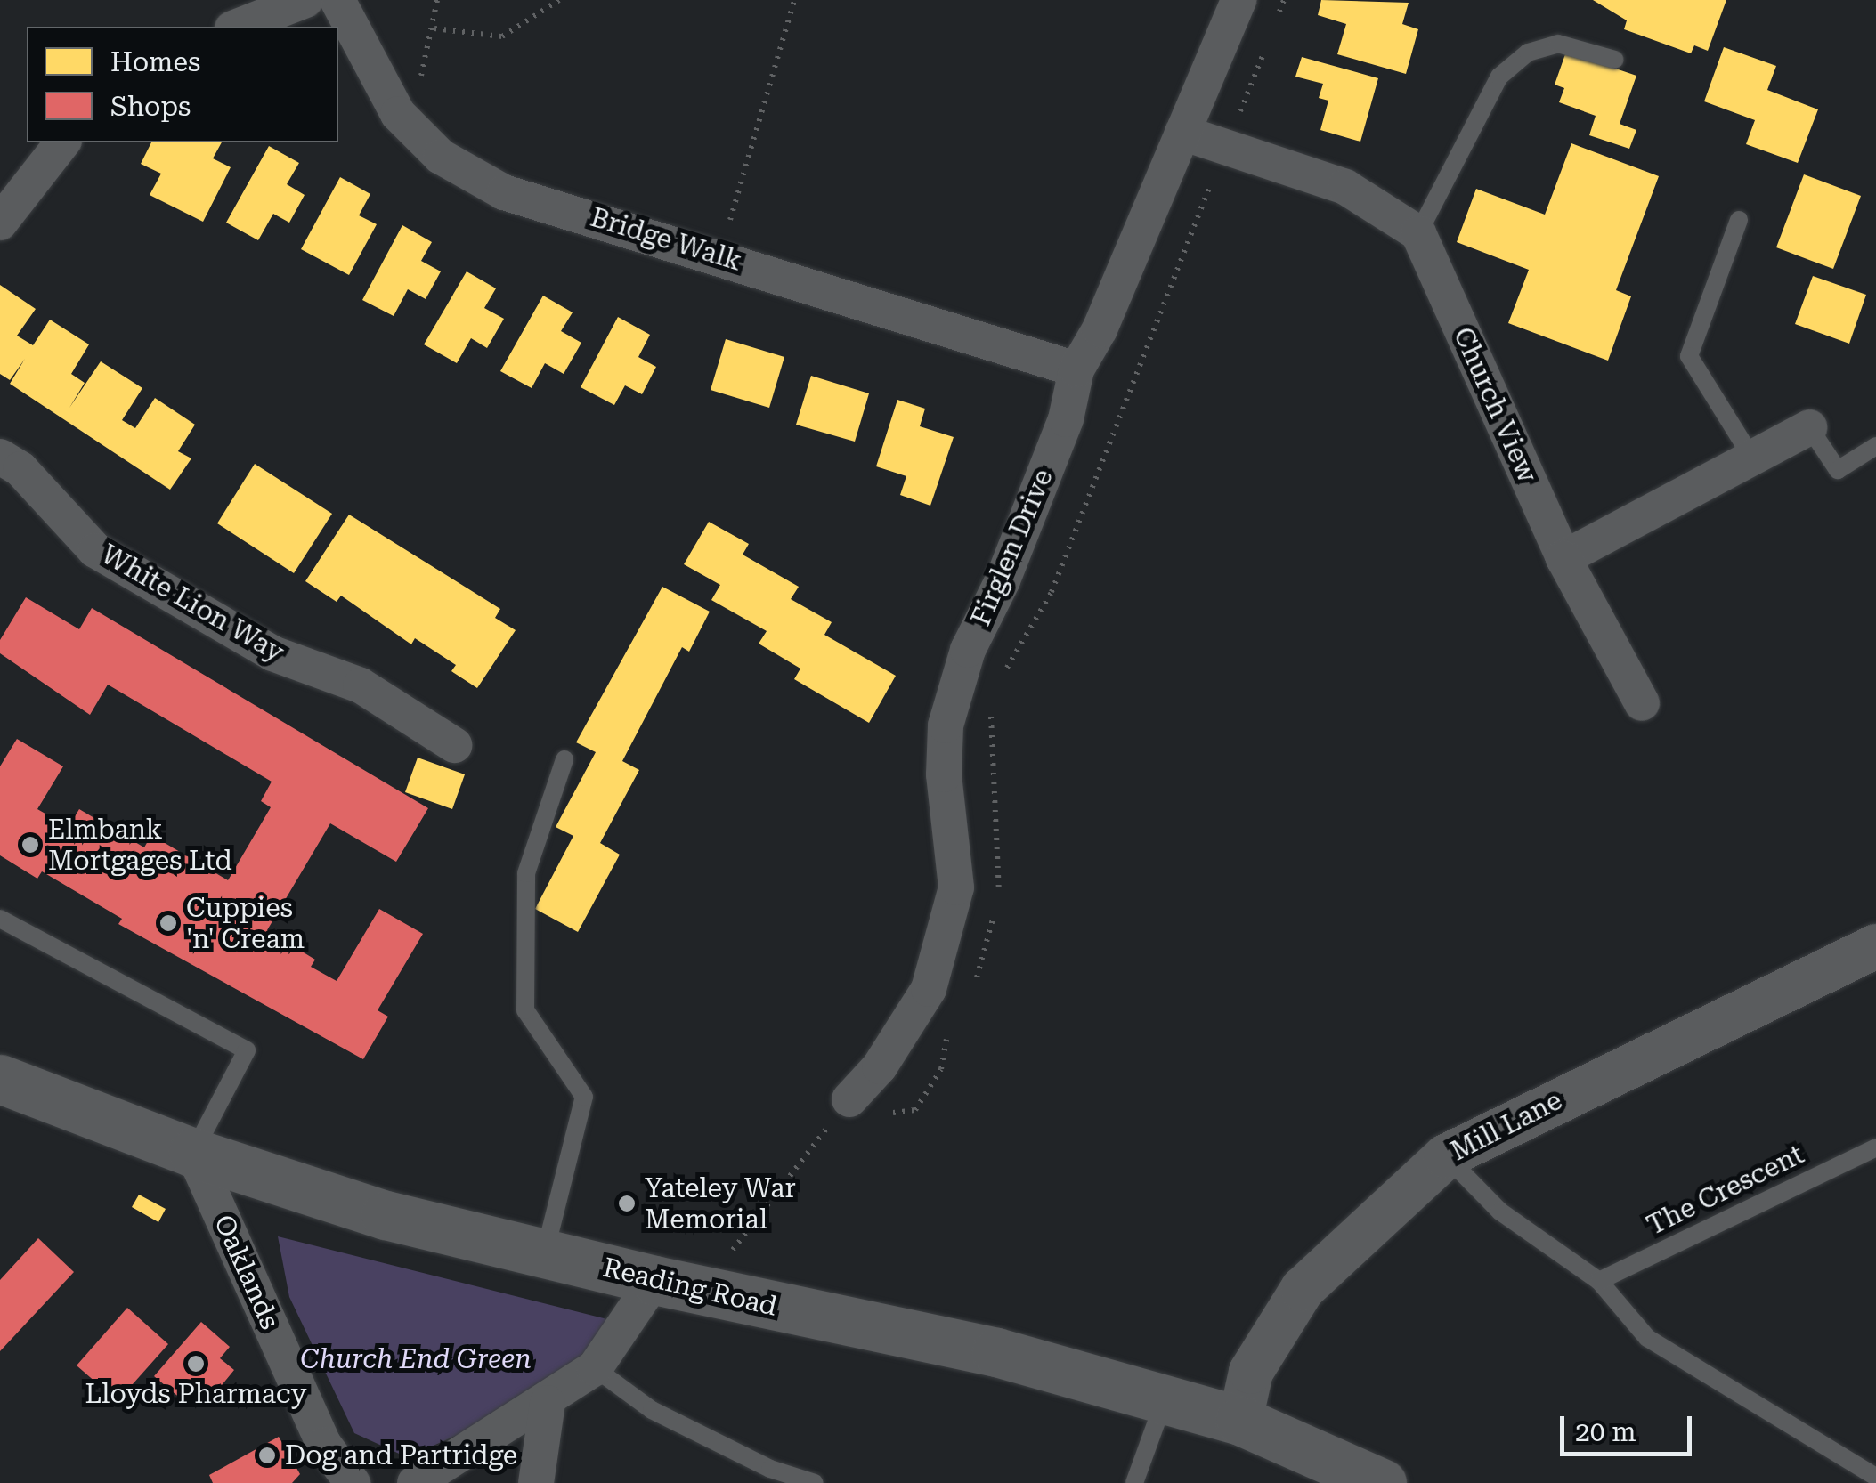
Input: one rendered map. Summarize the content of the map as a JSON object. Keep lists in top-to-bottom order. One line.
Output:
{"streets":{"main road":["Reading Road"],"street":["Bridge Walk","Church View","Firglen Drive","White Lion Way","Mill Lane","Oaklands"],"lane":["The Crescent"]},"crossings":[["Bridge Walk","Firglen Drive"],["Mill Lane","Reading Road"],["Oaklands","Reading Road"]],"parks":["Church End Green"],"places":["Elmbank Mortgages Ltd","Cuppies 'n' Cream","Yateley War Memorial","Lloyds Pharmacy","Dog and Partridge"],"legend":["Homes","Shops"],"scale_bar":"20 m"}
